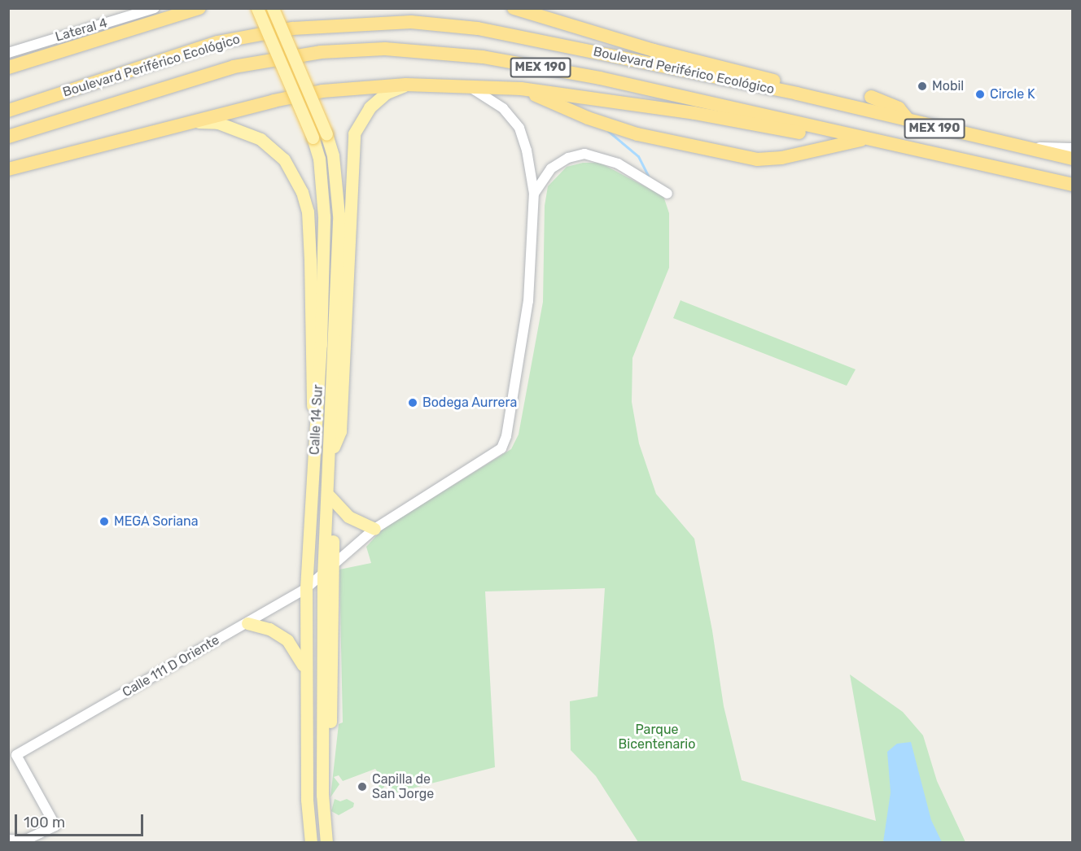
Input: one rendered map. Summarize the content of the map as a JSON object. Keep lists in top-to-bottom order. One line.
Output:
{"streets":{"highway":["Boulevard Periférico Ecológico","MEX 190"],"main road":["Calle 14 Sur"],"street":["Lateral 4","Calle 111 D Oriente"]},"crossings":[["Calle 14 Sur","Calle 111 D Oriente"]],"parks":["Parque Bicentenario"],"places":["Mobil","Circle K","Bodega Aurrera","MEGA Soriana","Capilla de San Jorge"],"scale_bar":"100 m"}
